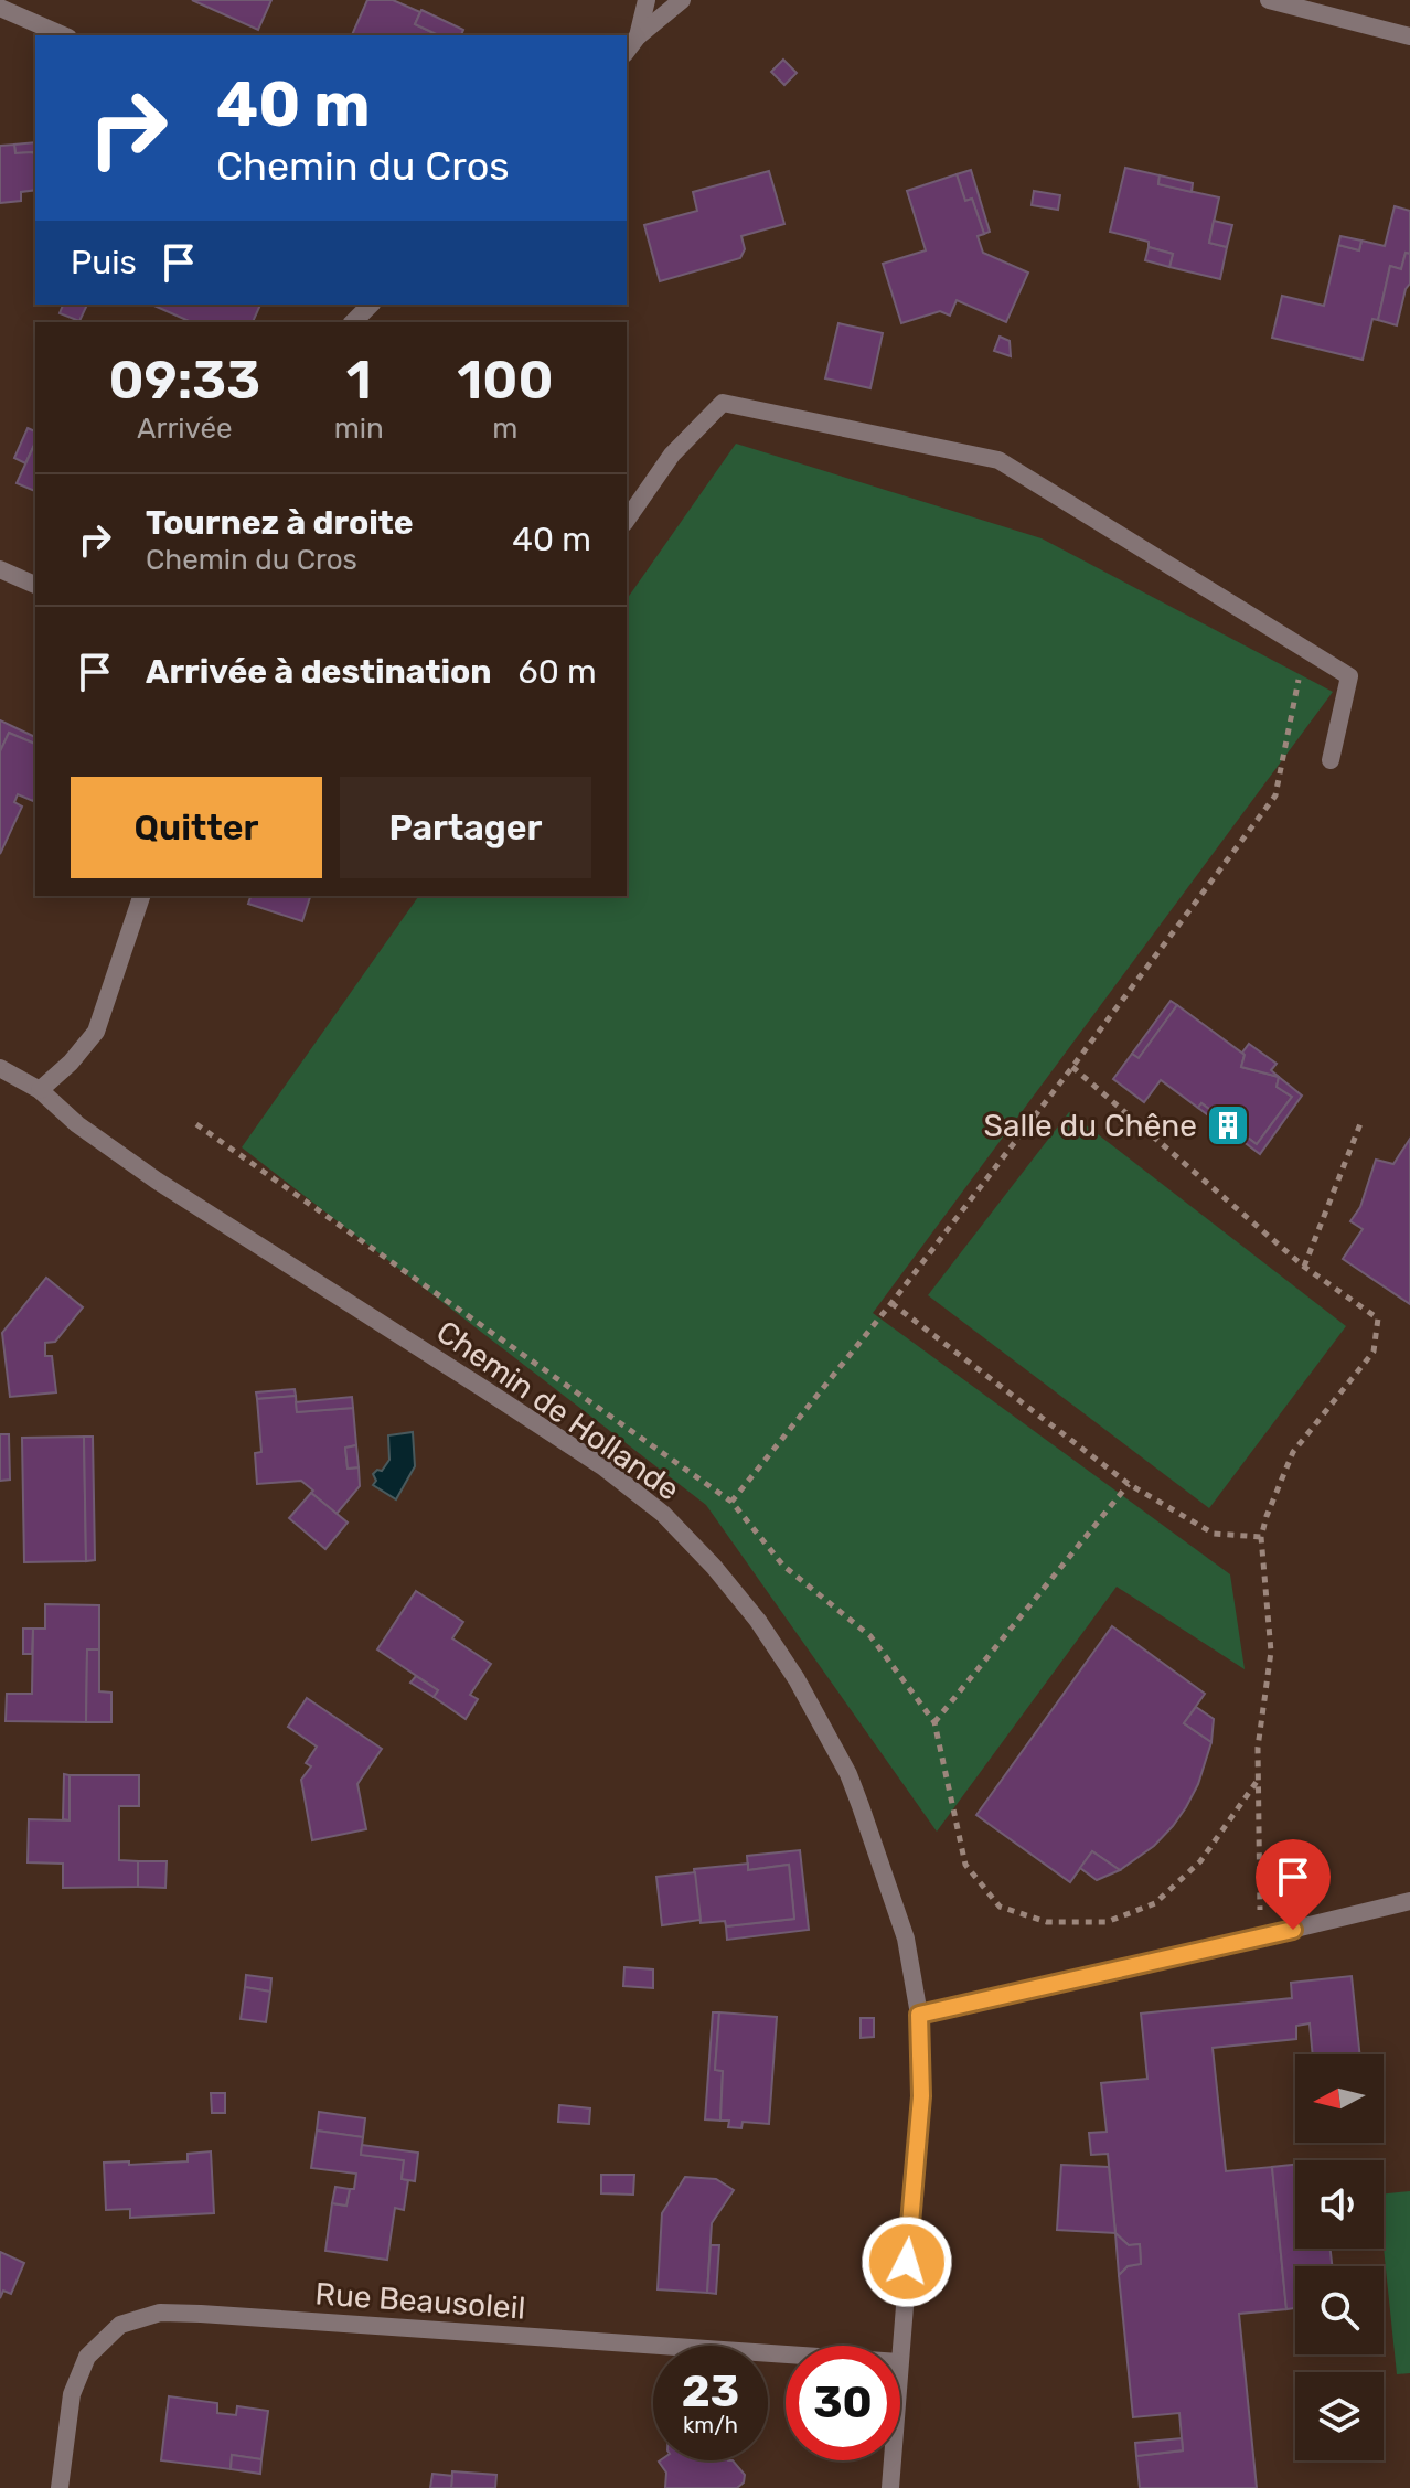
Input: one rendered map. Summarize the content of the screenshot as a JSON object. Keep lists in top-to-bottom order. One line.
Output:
{"streets":{"street":["Chemin de Hollande","Rue Beausoleil"]},"places":{"building":["Salle du Chêne"]},"north":"left","page":{"turn":["40 m","Chemin du Cros"],"then":"Puis","eta":["09:33","Arrivée","1","min","100","m"],"list":[{"name":"Tournez à droite","note":"Chemin du Cros","value":"40 m"},{"name":"Arrivée à destination","value":"60 m"}],"buttons":["Quitter","Partager"],"speed":"23 km/h","limit":"30"}}
